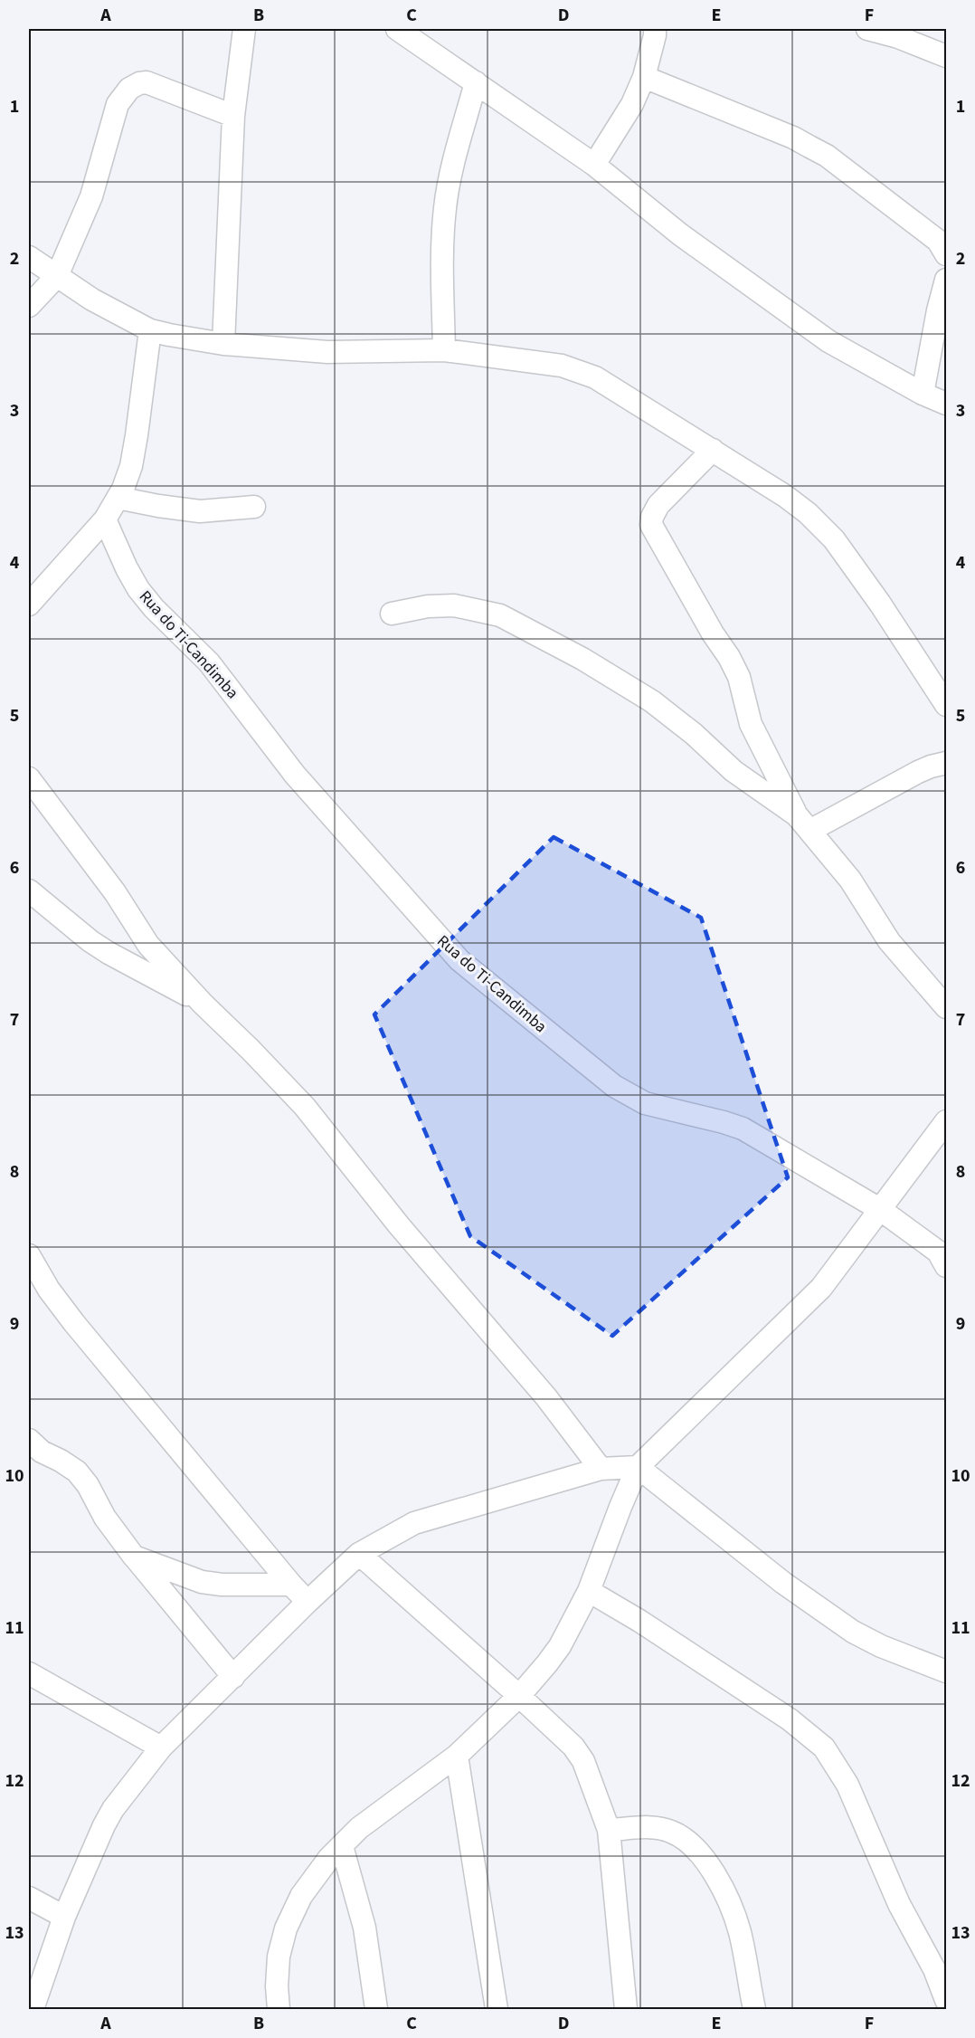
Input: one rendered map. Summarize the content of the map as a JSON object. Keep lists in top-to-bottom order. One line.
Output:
{"streets":{"street":["Rua do Ti-Candimba"]},"grid":{"columns":["A","B","C","D","E","F"],"rows":["1","2","3","4","5","6","7","8","9","10","11","12","13"]}}
